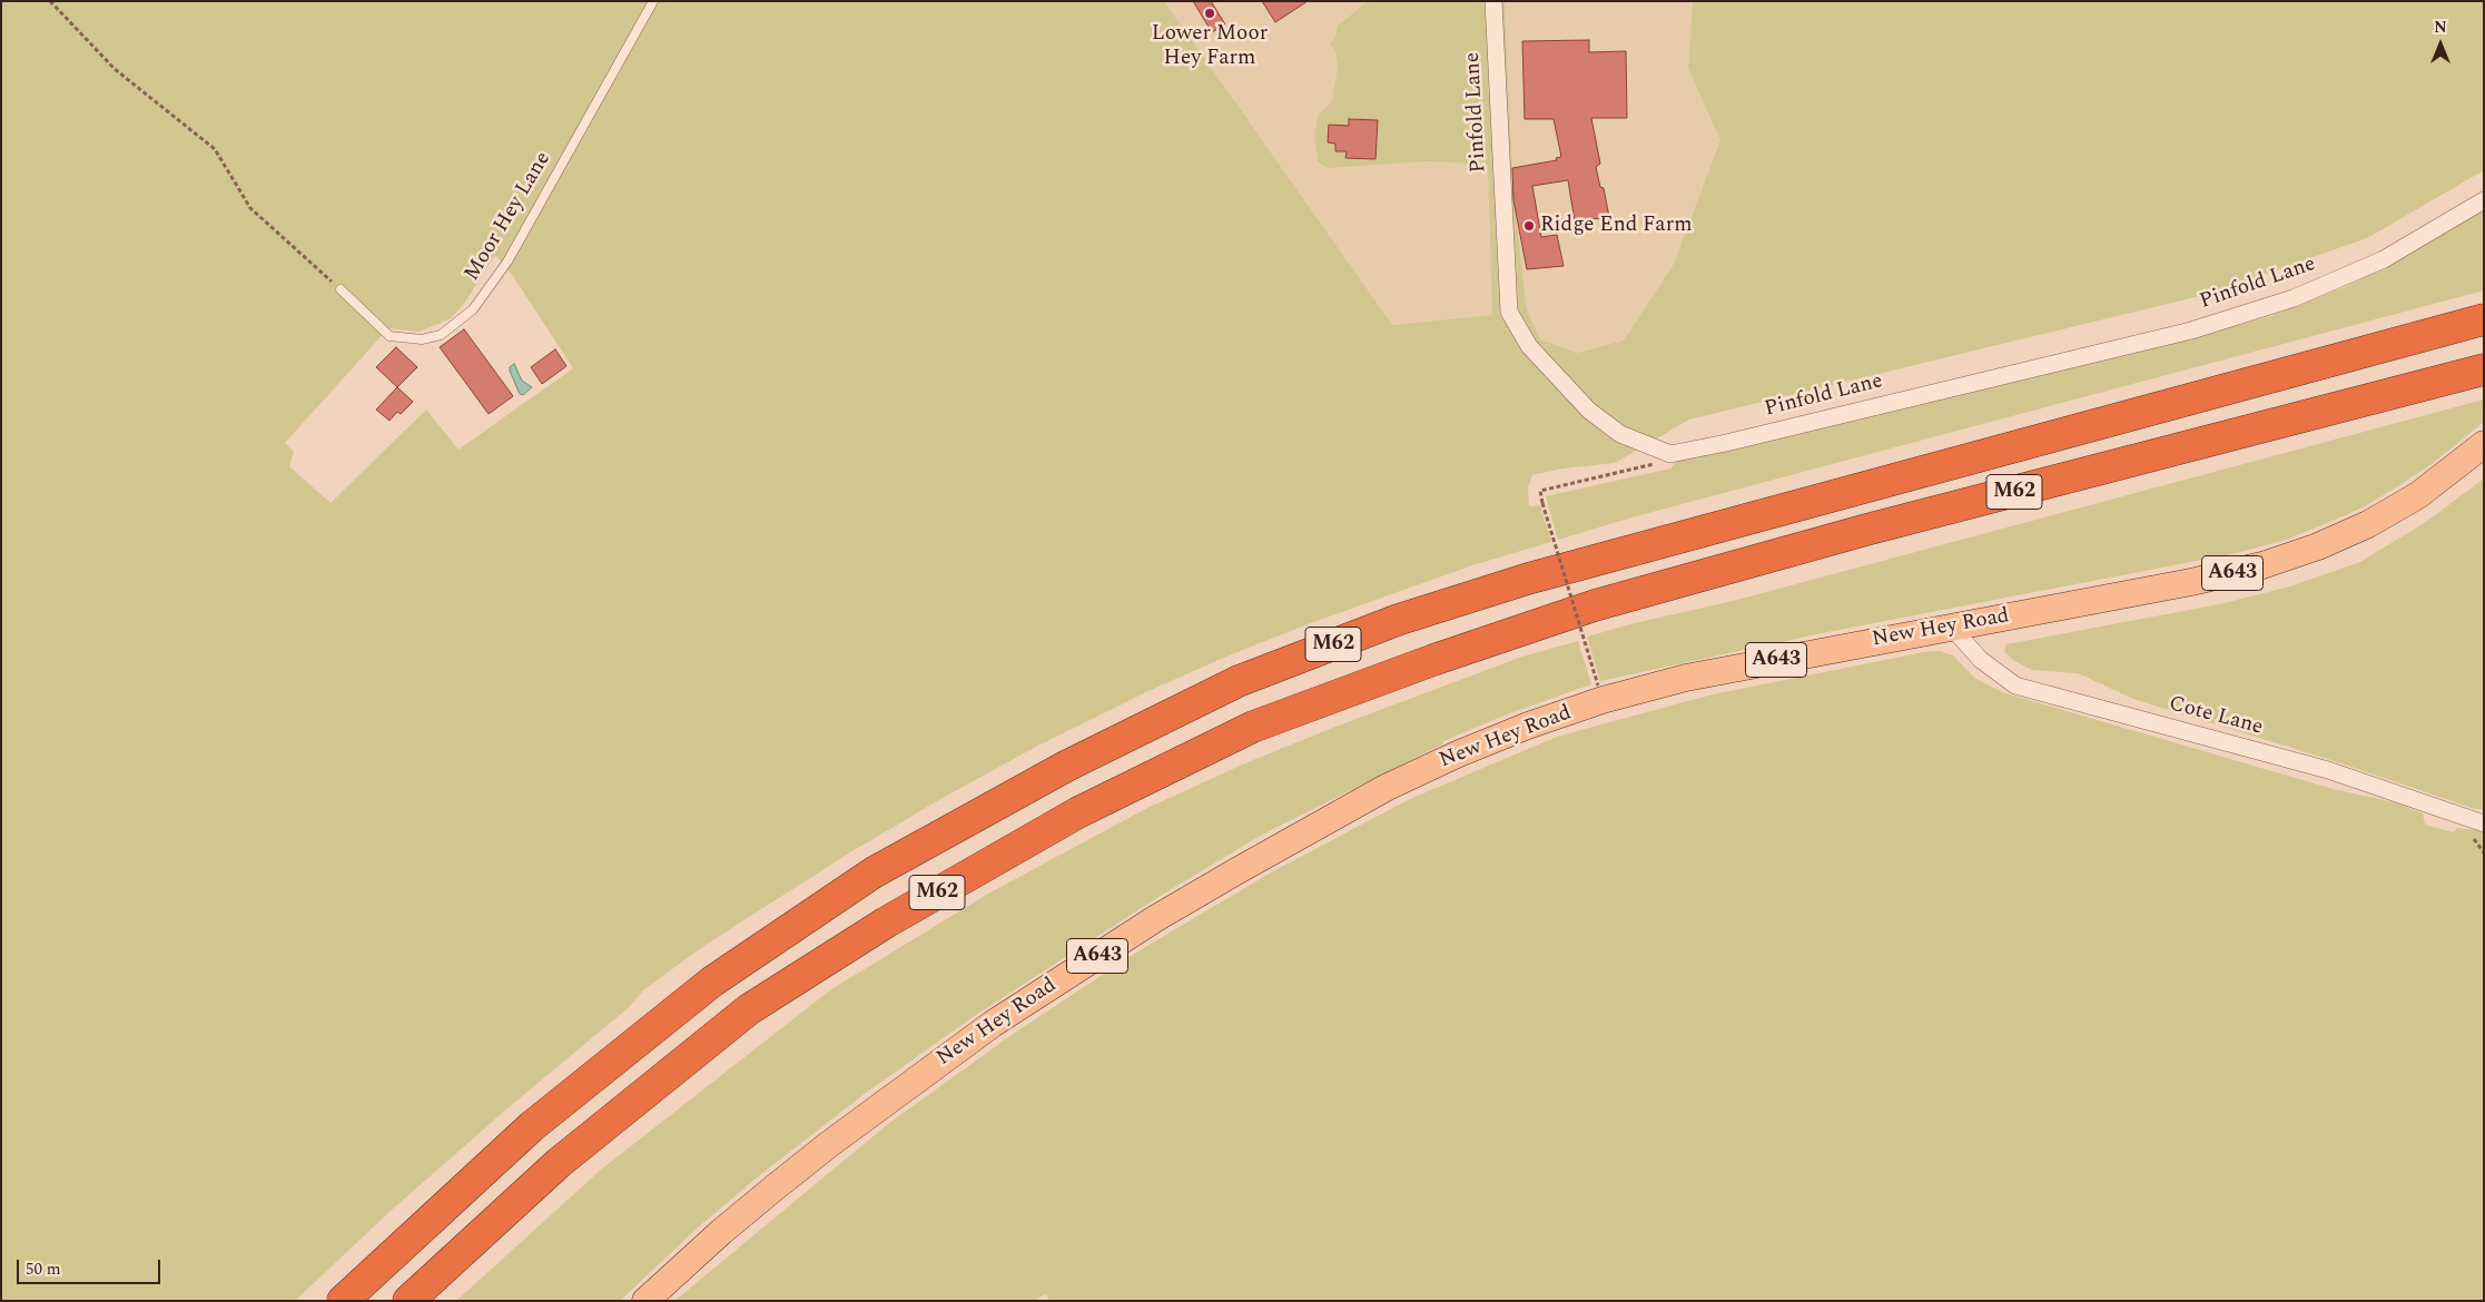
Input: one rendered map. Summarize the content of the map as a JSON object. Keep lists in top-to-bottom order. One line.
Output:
{"streets":{"highway":["M62"],"main road":["A643","New Hey Road"],"street":["Pinfold Lane","Cote Lane"],"lane":["Moor Hey Lane"]},"crossings":[["New Hey Road","Cote Lane"]],"places":["Lower Moor Hey Farm","Ridge End Farm"],"scale_bar":"50 m","north":"top"}
